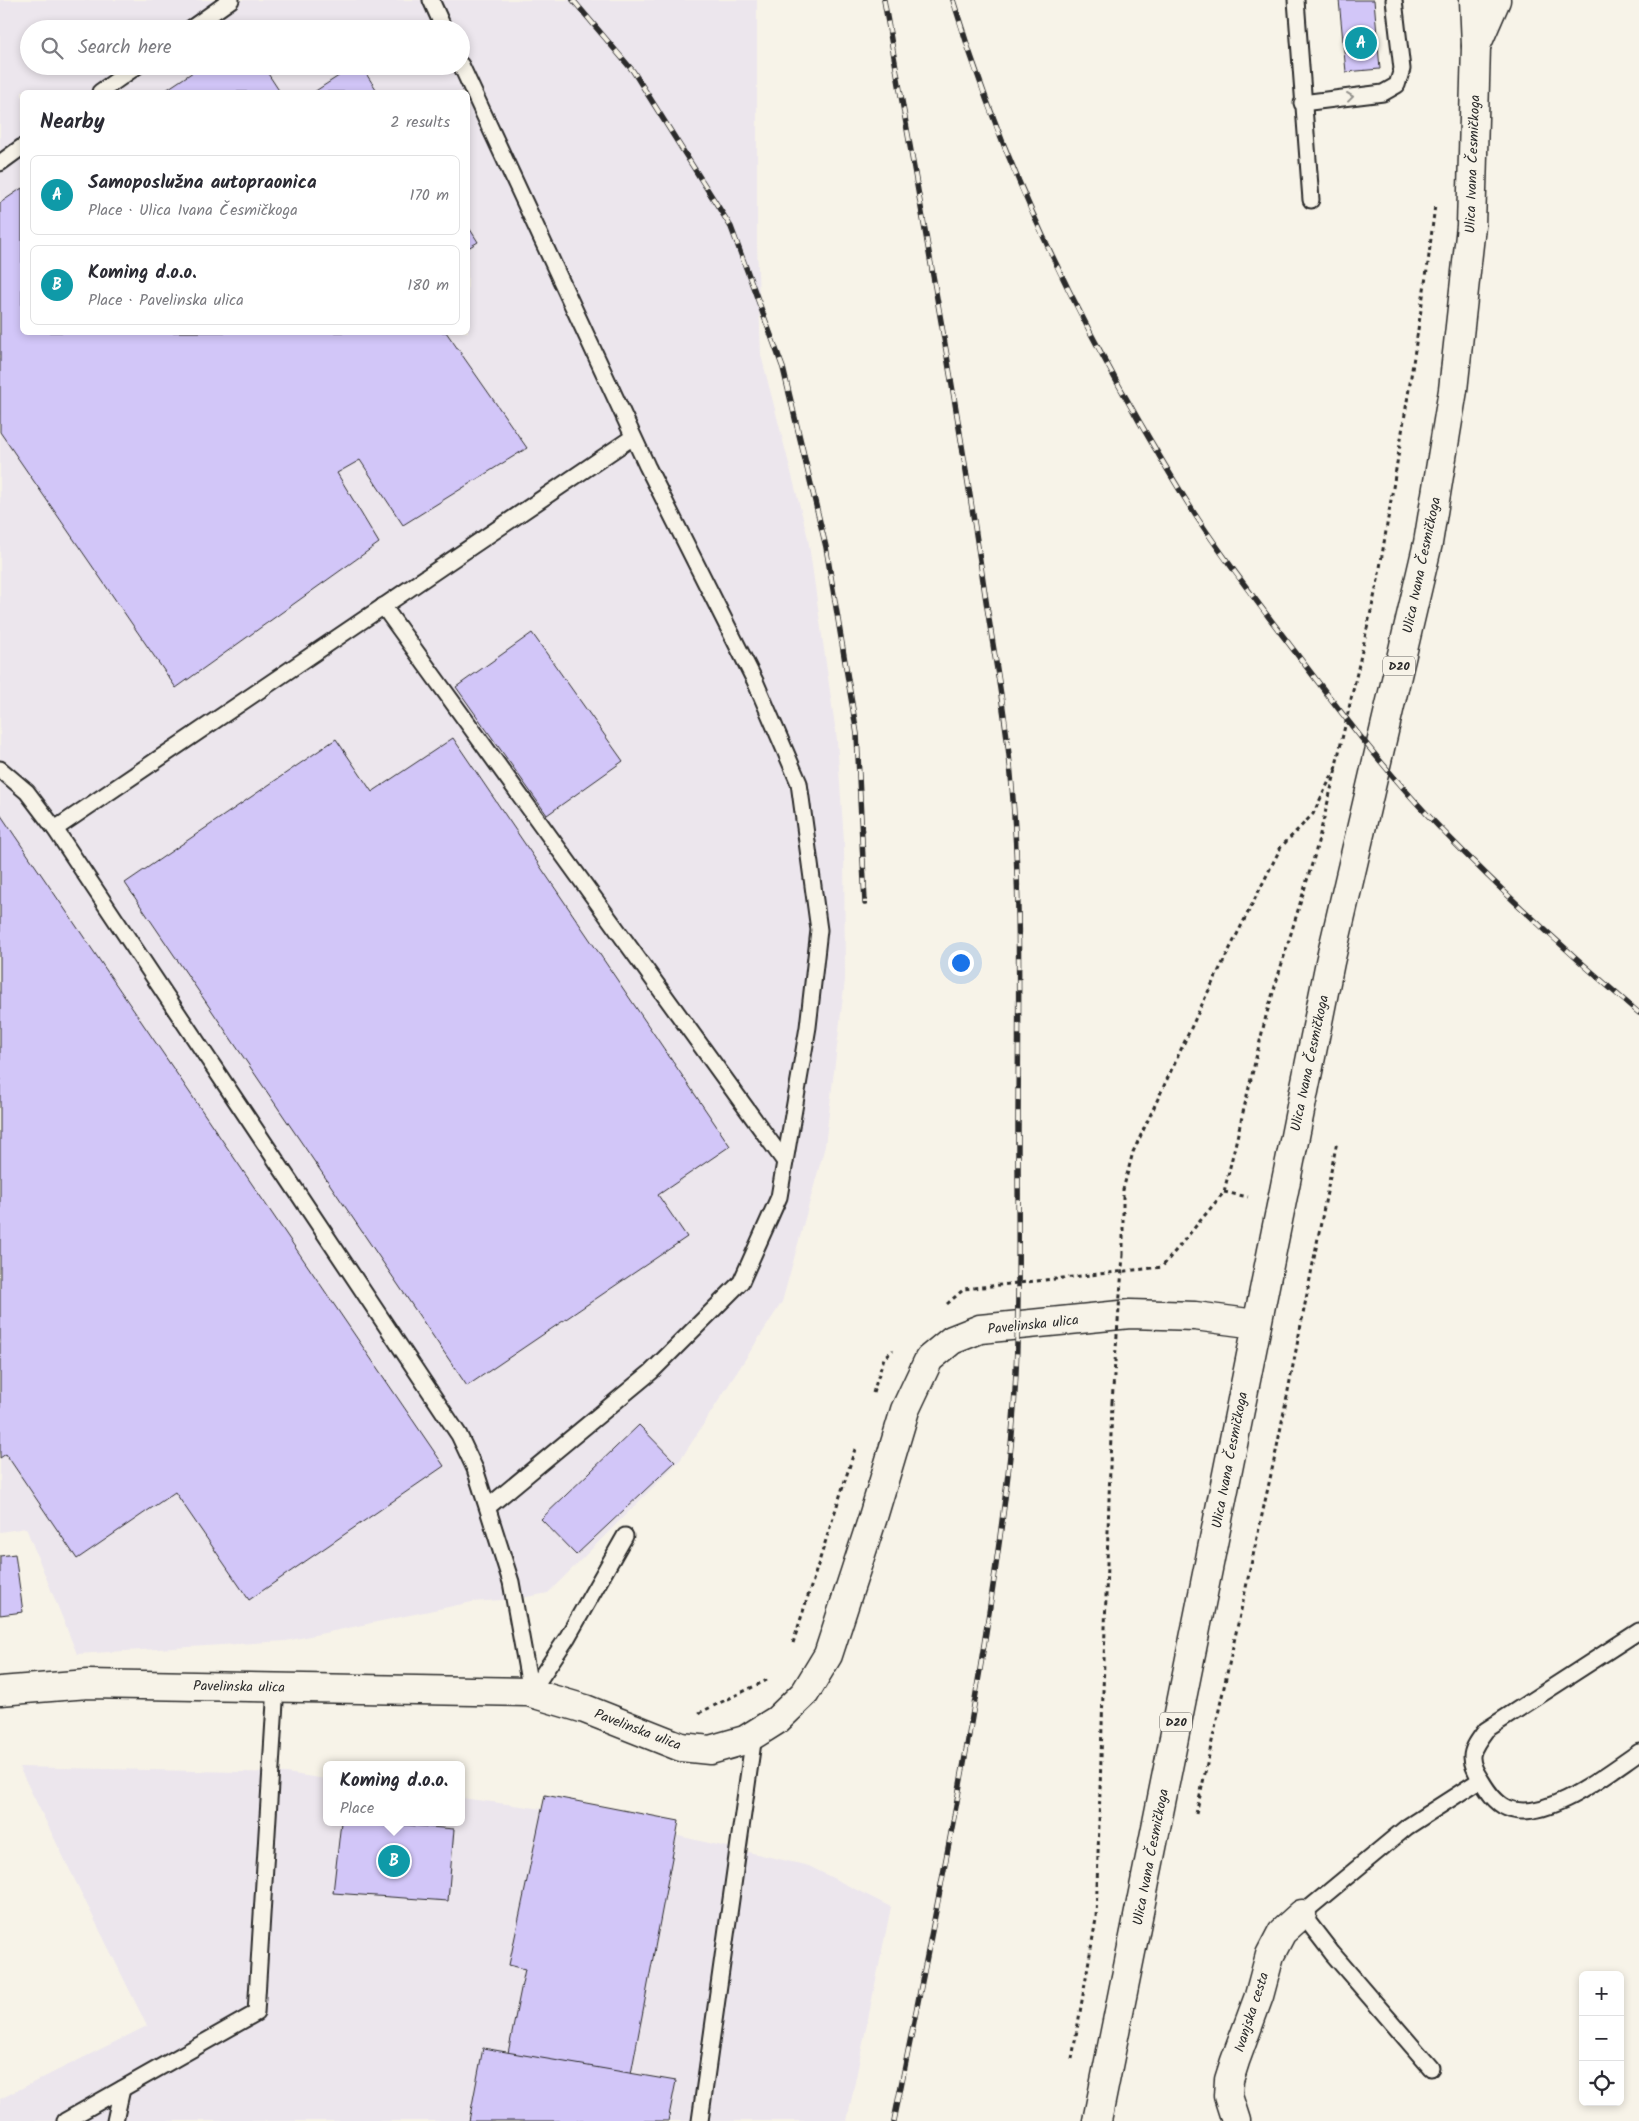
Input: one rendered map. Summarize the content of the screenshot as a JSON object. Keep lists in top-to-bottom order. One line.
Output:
{"streets":{"main road":["Ulica Ivana Česmičkoga","D20","Pavelinska ulica","Ivanjska cesta"]},"crossings":[["Ulica Ivana Česmičkoga","Pavelinska ulica"]],"page":{"search":"Search here","pins":["A","B"],"heading":["Nearby","2 results"],"list":[{"mark":"A","name":"Samoposlužna autopraonica","note":"Place · Ulica Ivana Česmičkoga","value":"170 m"},{"mark":"B","name":"Koming d.o.o.","note":"Place · Pavelinska ulica","value":"180 m"}],"popup":["Koming d.o.o.","Place"],"map_buttons":["+","−"]}}
